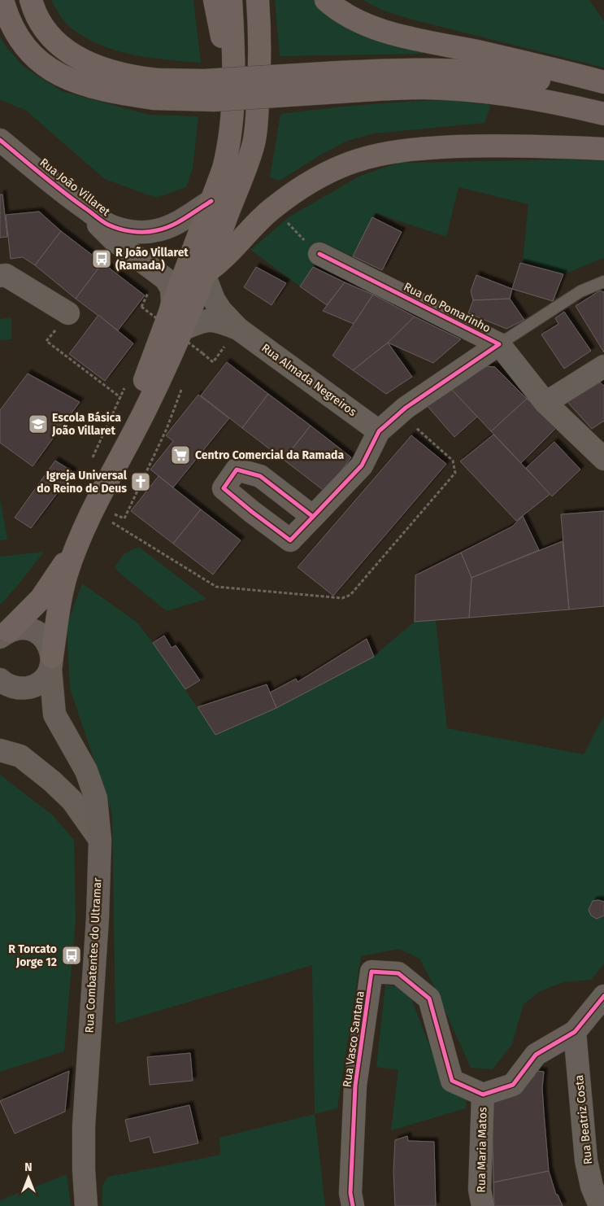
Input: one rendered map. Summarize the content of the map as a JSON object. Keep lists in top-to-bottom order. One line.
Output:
{"streets":{"main road":["Rua Combatentes do Ultramar"],"street":["Rua João Villaret","Rua do Pomarinho","Rua Almada Negreiros","Rua Vasco Santana","Rua Beatriz Costa","Rua Maria Matos"]},"crossings":[["Rua João Villaret","Rua Almada Negreiros"],["Rua do Pomarinho","Rua Almada Negreiros"],["Rua Vasco Santana","Rua Maria Matos"]],"places":{"bus stop":["R João Villaret (Ramada)","R Torcato Jorge 12"],"school or university":["Escola Básica João Villaret"],"supermarket":["Centro Comercial da Ramada"],"church":["Igreja Universal do Reino de Deus"]},"north":"top"}
